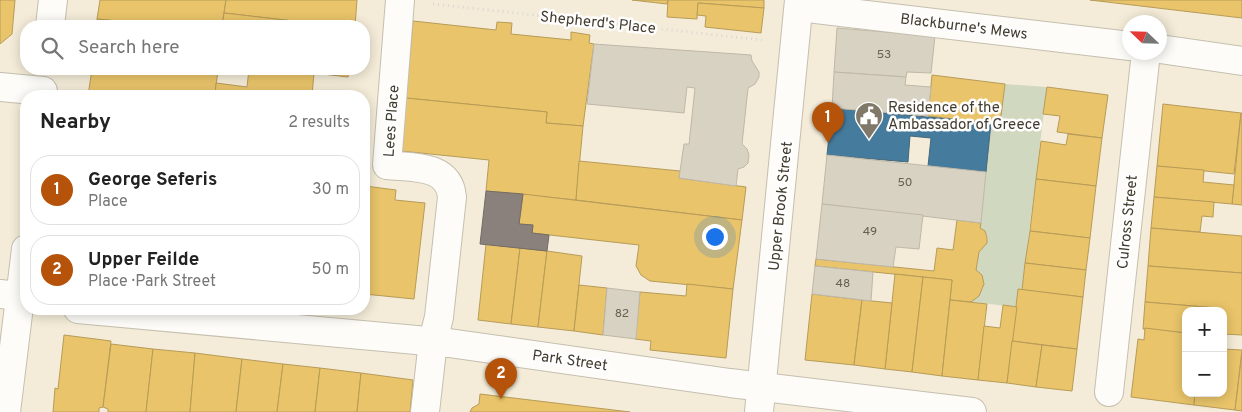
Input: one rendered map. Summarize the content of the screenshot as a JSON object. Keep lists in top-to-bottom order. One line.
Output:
{"streets":{"street":["Blackburne's Mews","Lees Place","Upper Brook Street","Culross Street","Park Street"],"path":["Shepherd's Place"]},"crossings":[["Shepherd's Place","Lees Place"],["Shepherd's Place","Upper Brook Street"],["Blackburne's Mews","Upper Brook Street"],["Lees Place","Park Street"],["Upper Brook Street","Park Street"]],"places":{"public building":["Residence of the Ambassador of Greece"]},"house_numbers":["53","50","49","48","82"],"north":"top left","page":{"search":"Search here","heading":["Nearby","2 results"],"pins":["1","2"],"list":[{"mark":"1","name":"George Seferis","note":"Place","value":"30 m"},{"mark":"2","name":"Upper Feilde","note":"Place · Park Street","value":"50 m"}],"map_buttons":["+","−"]}}
